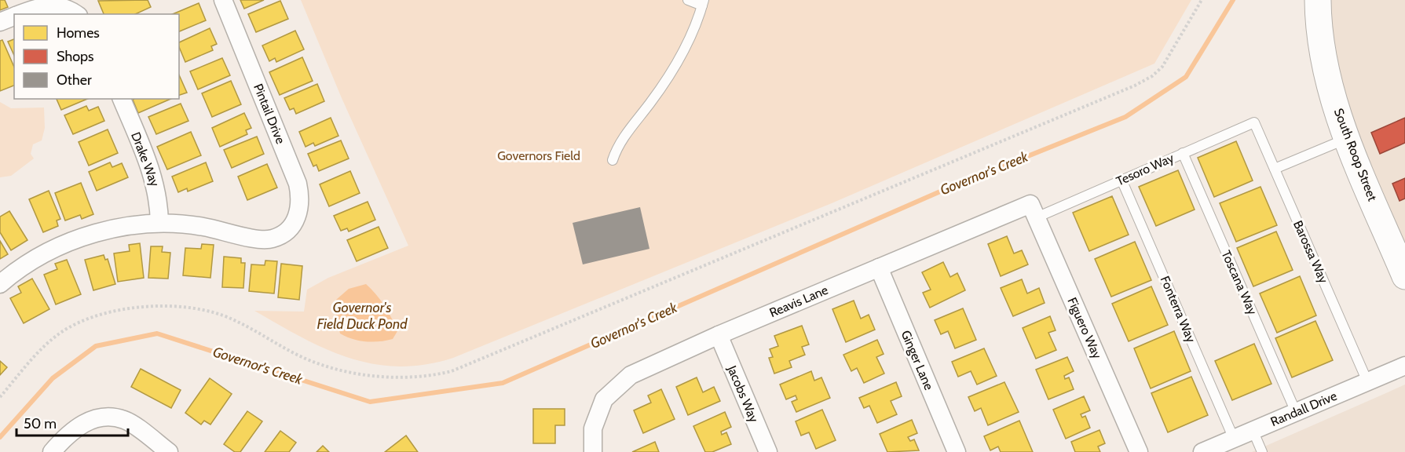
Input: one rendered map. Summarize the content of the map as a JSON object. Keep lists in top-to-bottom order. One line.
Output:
{"streets":{"street":["Pintail Drive","South Roop Street","Drake Way","Reavis Lane","Figuero Way","Ginger Lane","Jacobs Way","Randall Drive"],"lane":["Tesoro Way","Barossa Way","Toscana Way","Fonterra Way"]},"crossings":[["Pintail Drive","Drake Way"],["Tesoro Way","Barossa Way"],["Tesoro Way","Toscana Way"],["Tesoro Way","Reavis Lane"],["Tesoro Way","Fonterra Way"],["Tesoro Way","Figuero Way"],["Barossa Way","Randall Drive"],["Toscana Way","Randall Drive"],["Reavis Lane","Figuero Way"],["Reavis Lane","Ginger Lane"],["Reavis Lane","Jacobs Way"],["Fonterra Way","Randall Drive"]],"water":["Governor's Creek","Governor's Field Duck Pond"],"parks":["Governors Field"],"legend":["Homes","Shops","Other"],"scale_bar":"50 m"}
